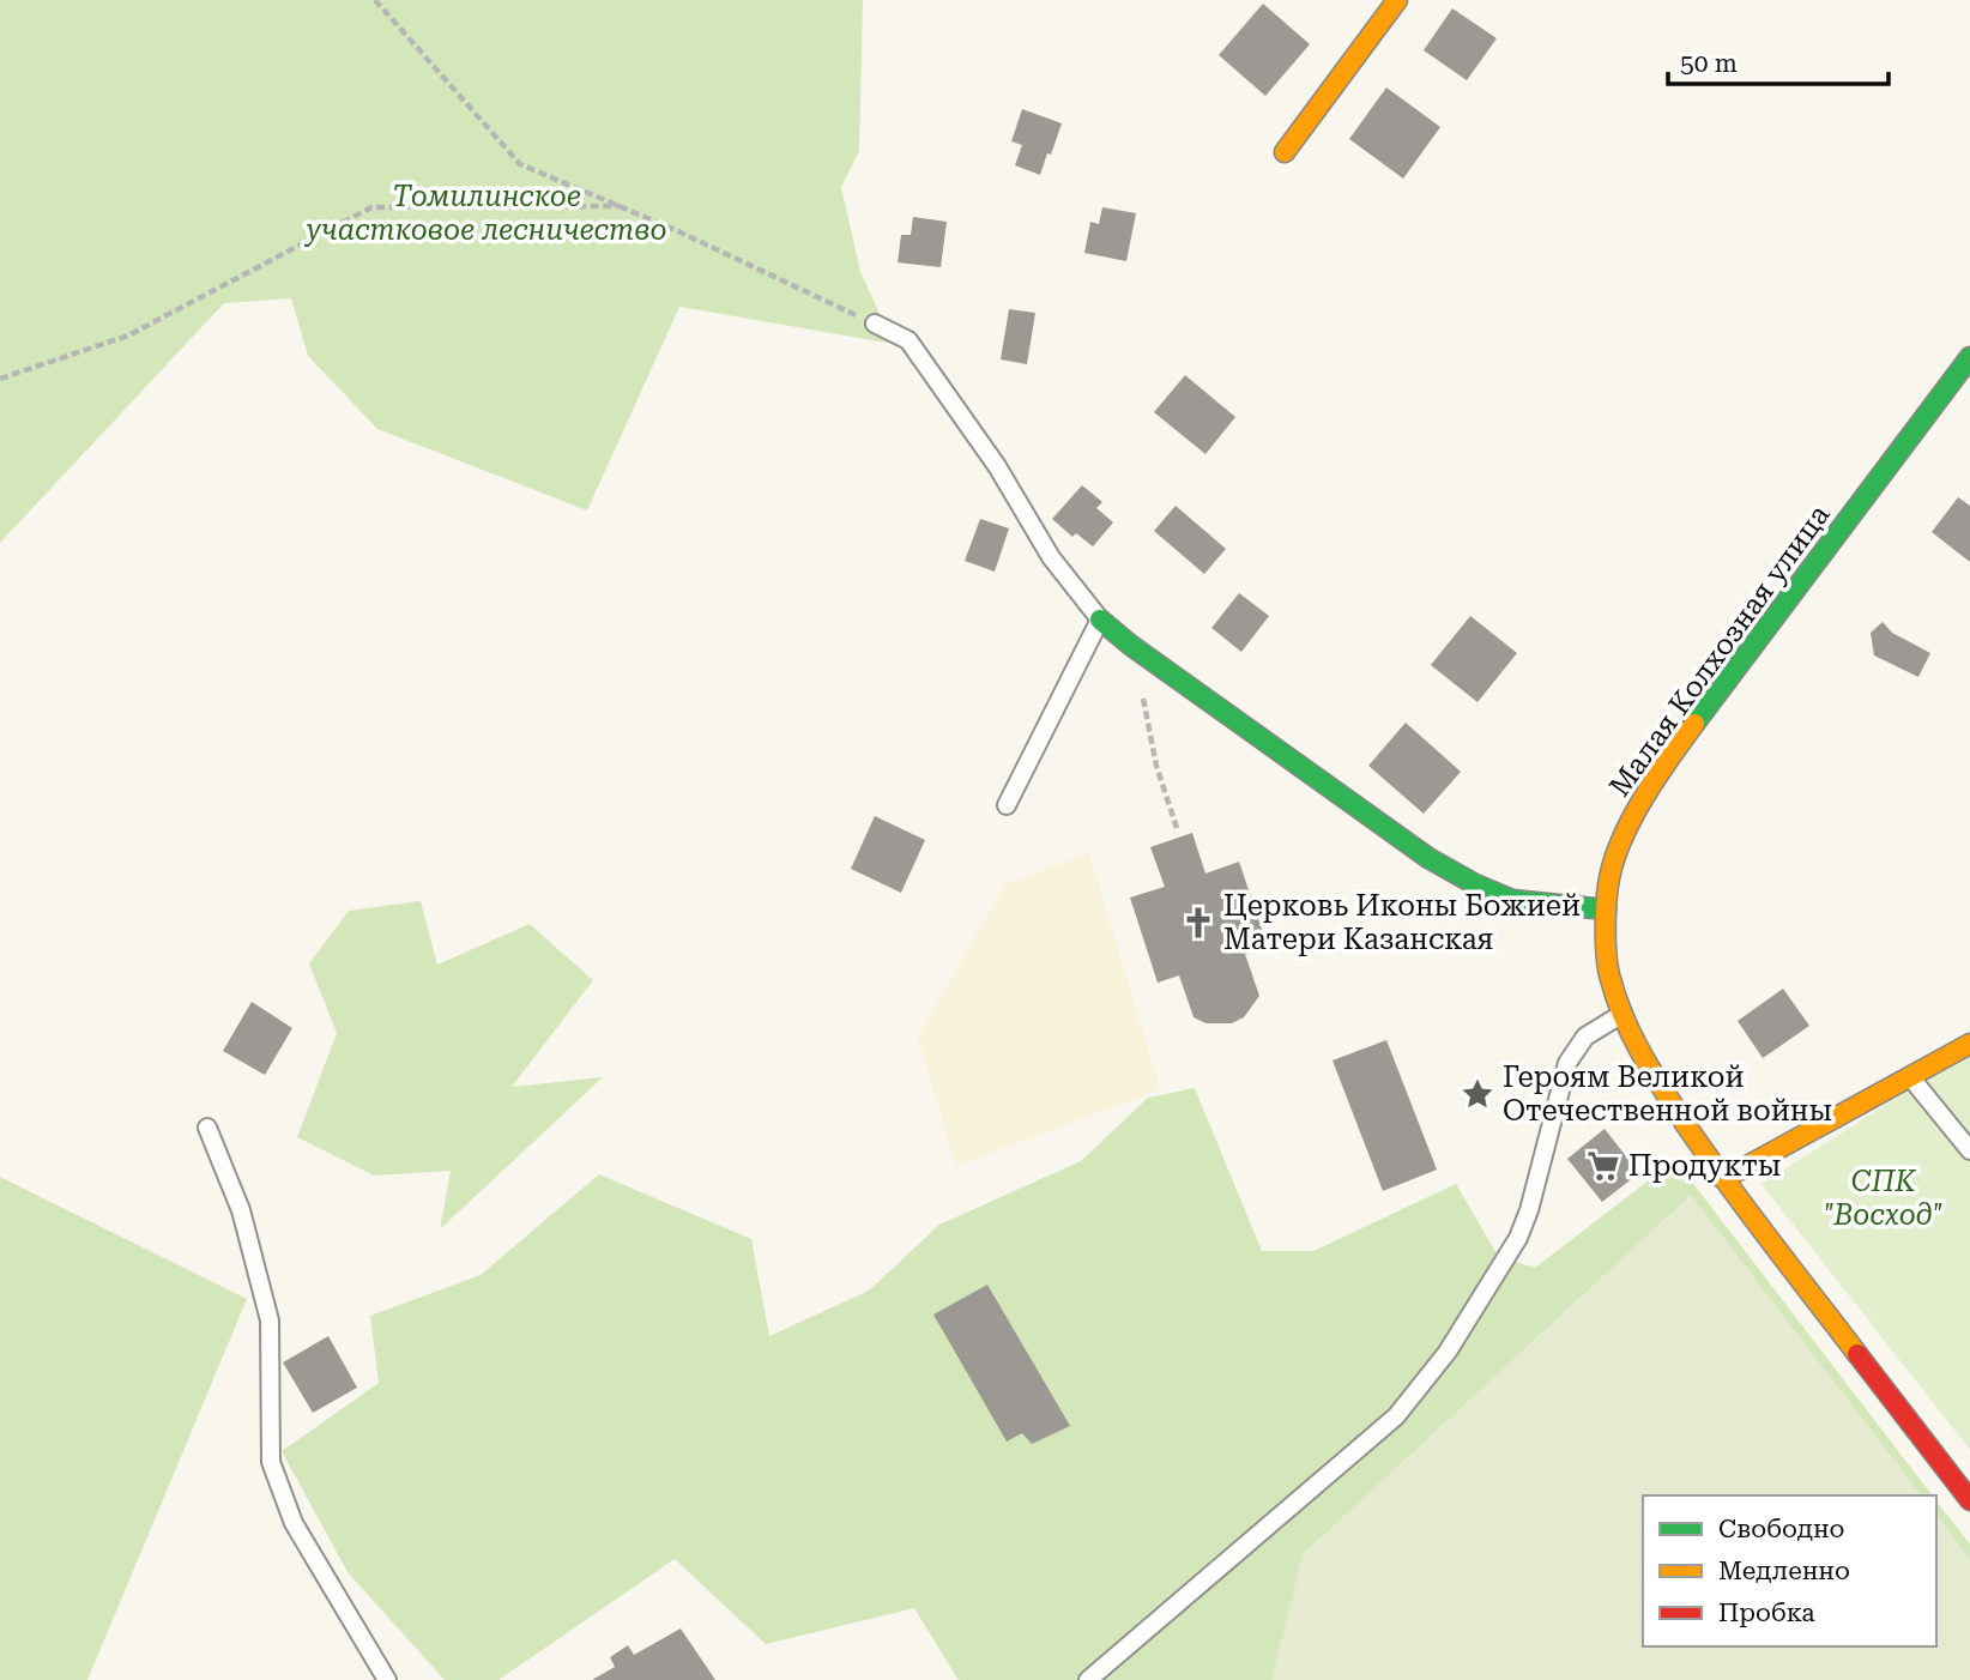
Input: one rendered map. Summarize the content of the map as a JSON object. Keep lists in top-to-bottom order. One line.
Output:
{"streets":{"street":["Малая Колхозная улица"]},"parks":["Томилинское участковое лесничество","СПК \"Восход\""],"places":{"church":["Церковь Иконы Божией Матери Казанская"],"place":["Героям Великой Отечественной войны"],"supermarket":["Продукты"]},"legend":["Свободно","Медленно","Пробка"],"scale_bar":"50 m"}
